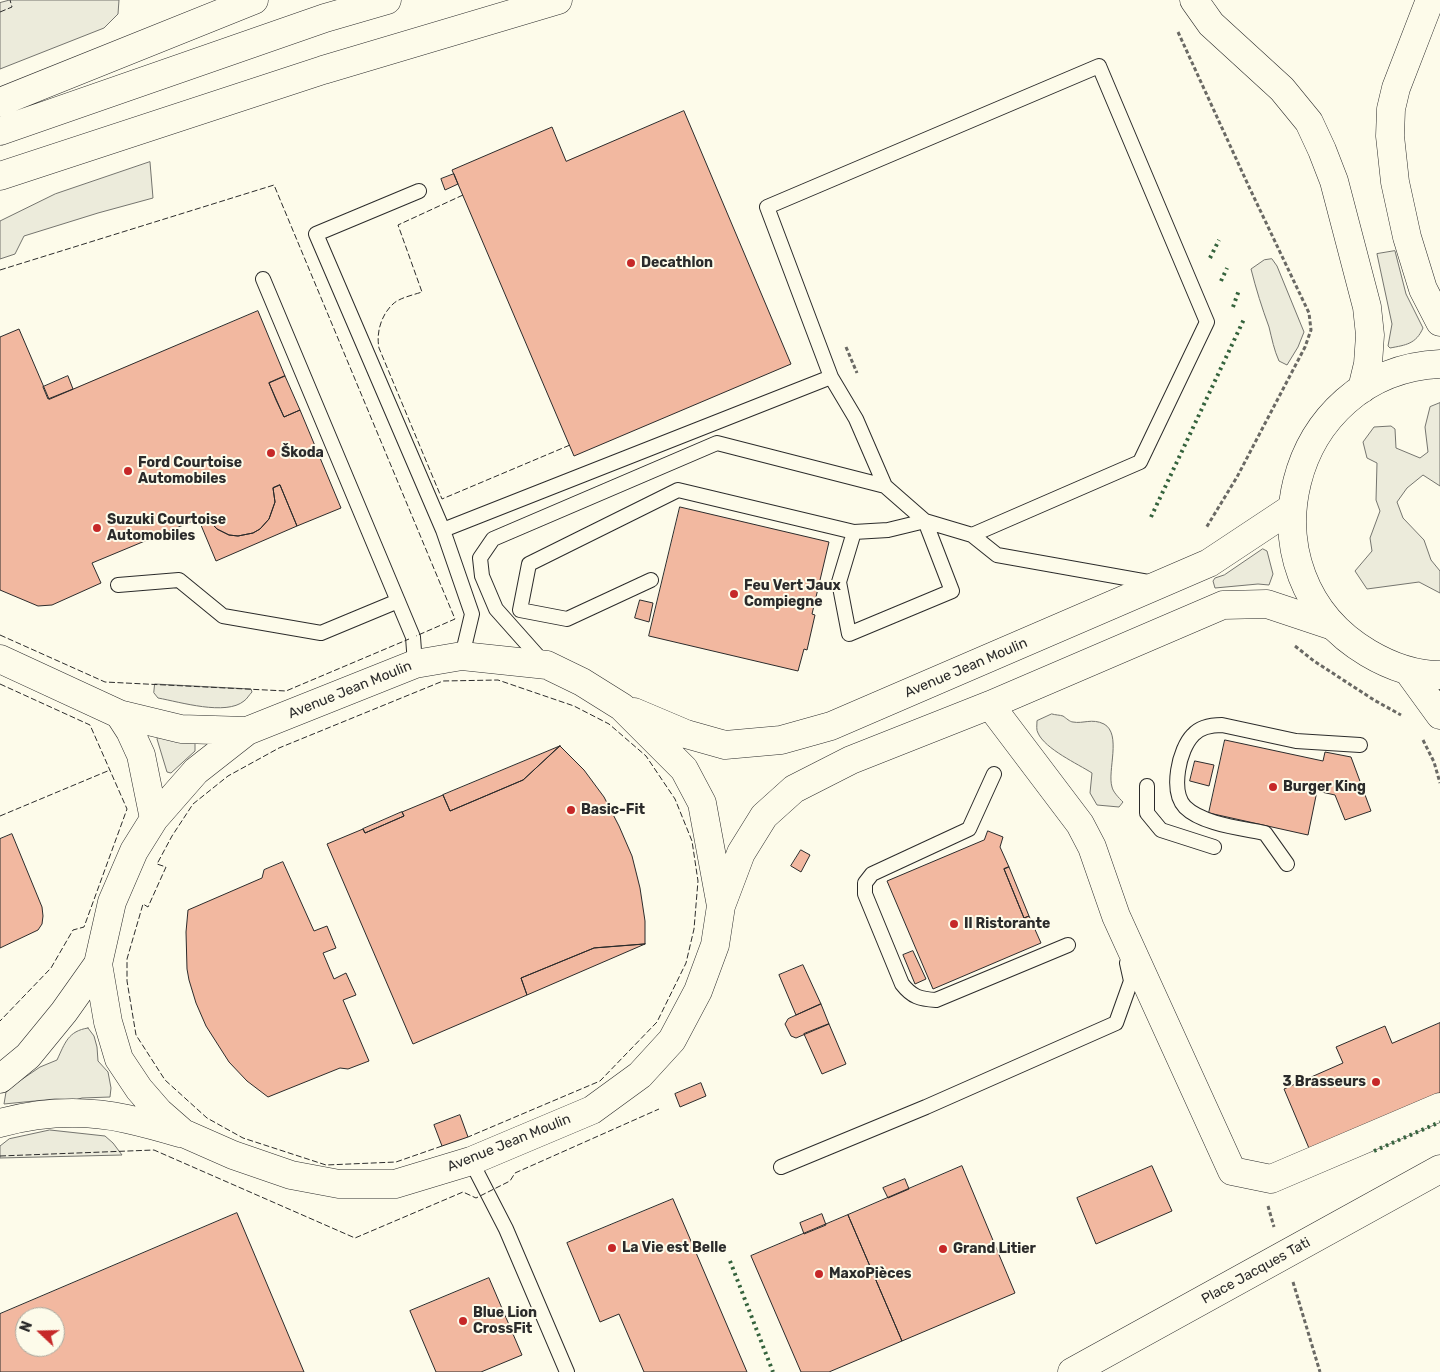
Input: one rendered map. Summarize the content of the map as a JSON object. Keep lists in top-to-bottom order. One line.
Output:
{"streets":{"street":["Avenue Jean Moulin","Place Jacques Tati"]},"places":["Decathlon","Škoda","Ford Courtoise Automobiles","Suzuki Courtoise Automobiles","Feu Vert Jaux Compiegne","Burger King","Basic-Fit","Il Ristorante","3 Brasseurs","La Vie est Belle","Grand Litier","MaxoPièces","Blue Lion CrossFit"],"north":"left"}
